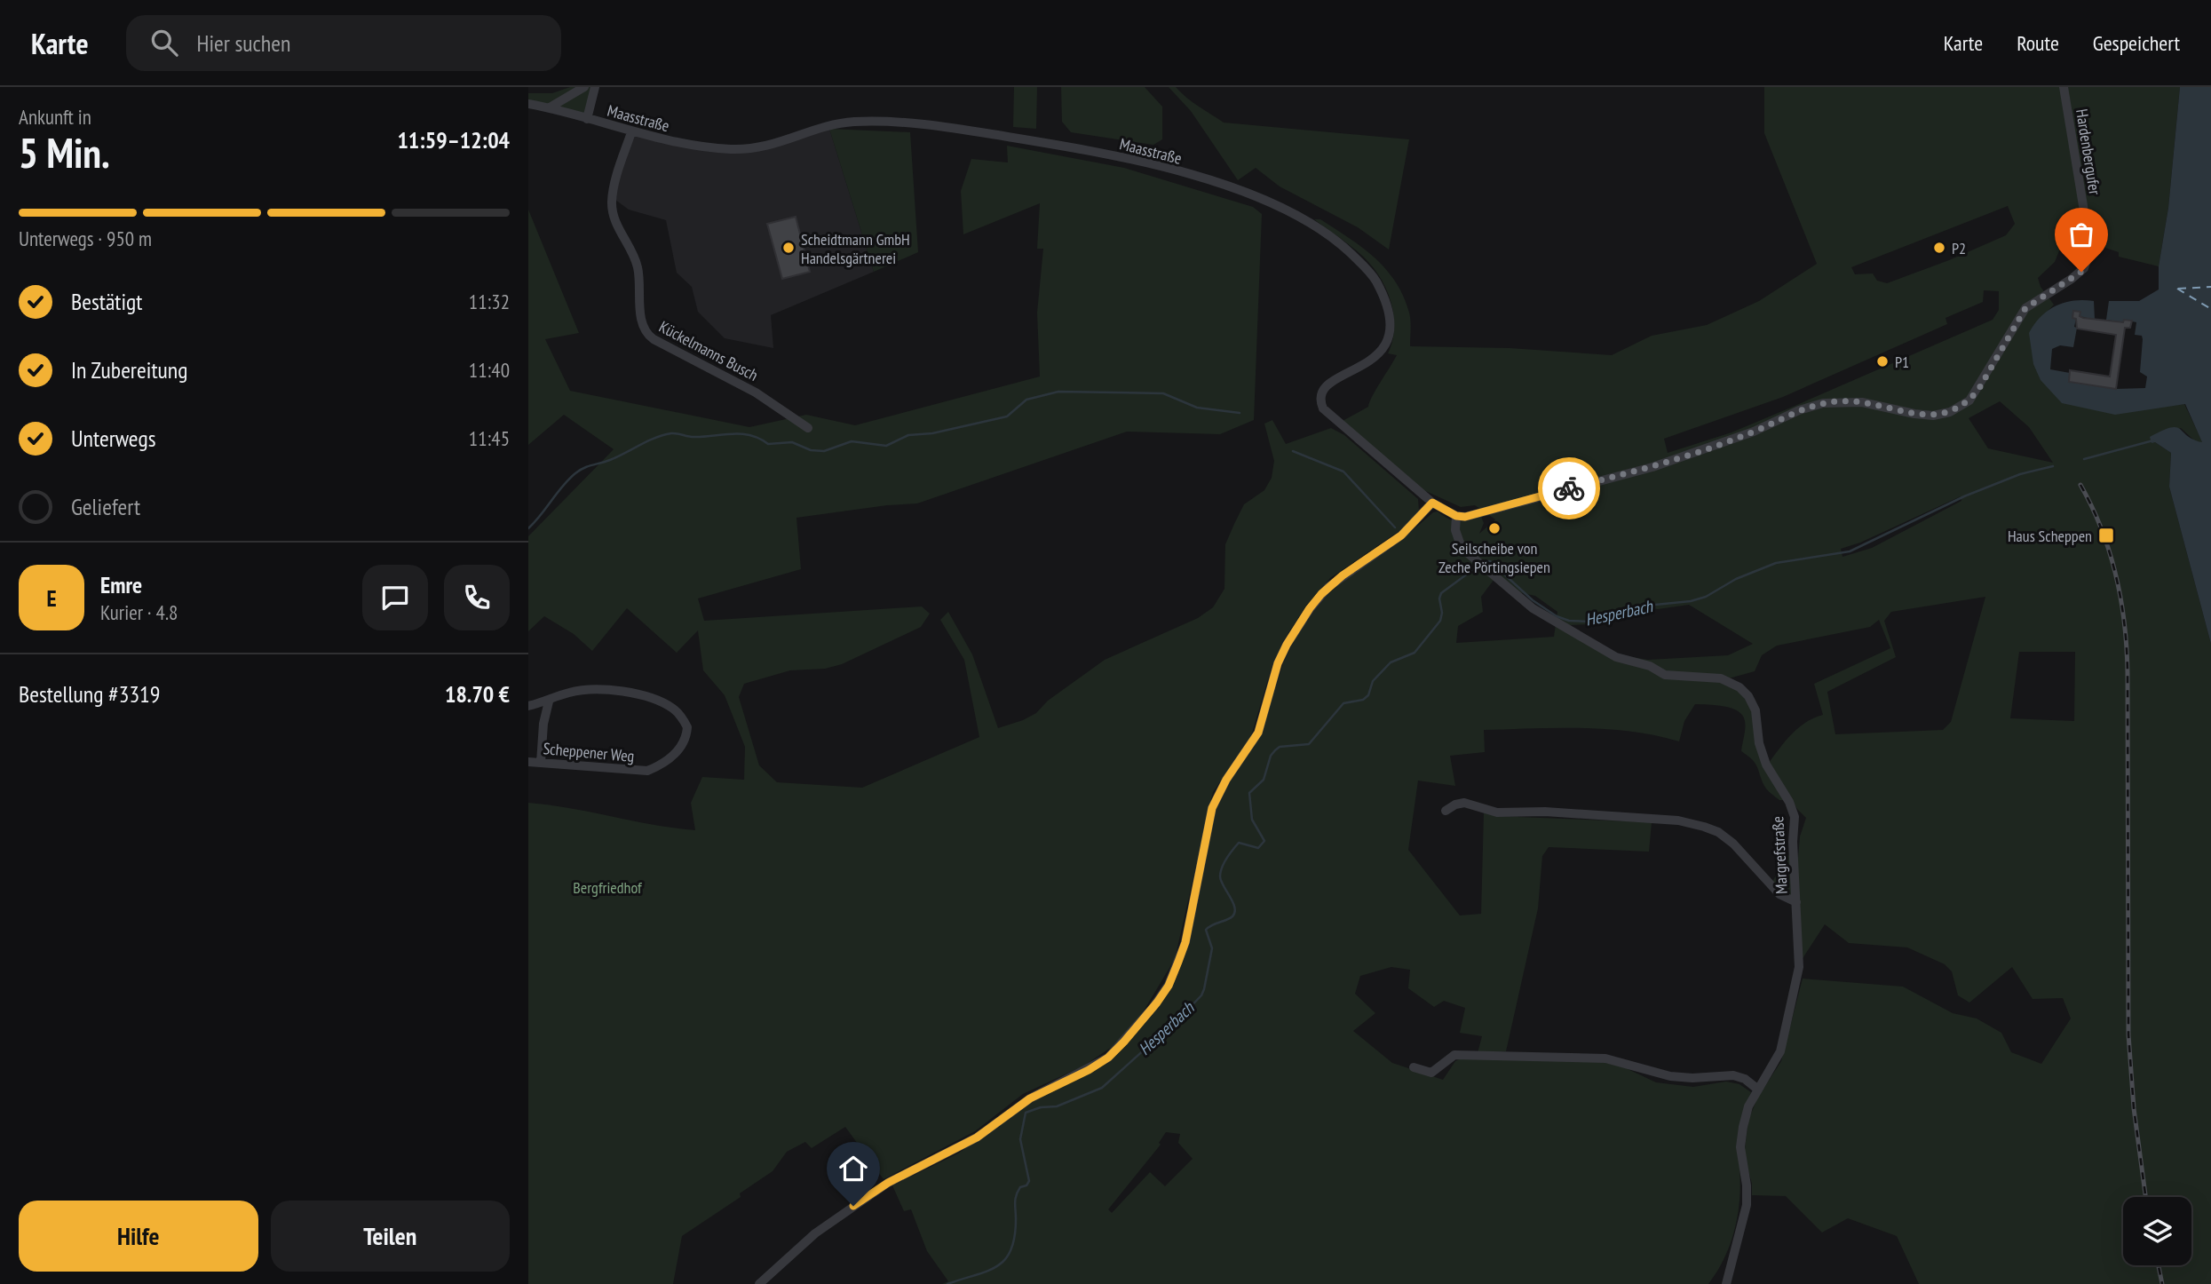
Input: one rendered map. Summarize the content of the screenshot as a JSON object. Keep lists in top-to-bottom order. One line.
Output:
{"streets":{"street":["Maasstraße","Hardenbergufer","Kückelmanns Busch","Scheppener Weg","Margrefstraße"]},"crossings":[["Maasstraße","Kückelmanns Busch"],["Hardenbergufer","Margrefstraße"]],"water":["Hesperbach"],"parks":["Bergfriedhof"],"places":{"other":["Scheidtmann GmbH Handelsgärtnerei","P2","P1","Seilscheibe von Zeche Pörtingsiepen"],"transit":["Haus Scheppen"]},"page":{"header":"Karte","search":"Hier suchen","nav":["Karte","Route","Gespeichert"],"heading":["5 Min.","Ankunft in","11:59–12:04"],"panel":["Emre","Kurier · 4.8","Bestellung #3319","18.70 €"],"bar":"Unterwegs · 950 m","list":[["Bestätigt","11:32"],["In Zubereitung","11:40"],["Unterwegs","11:45"],"Geliefert"],"round":"E","buttons":["Hilfe","Teilen"]}}
